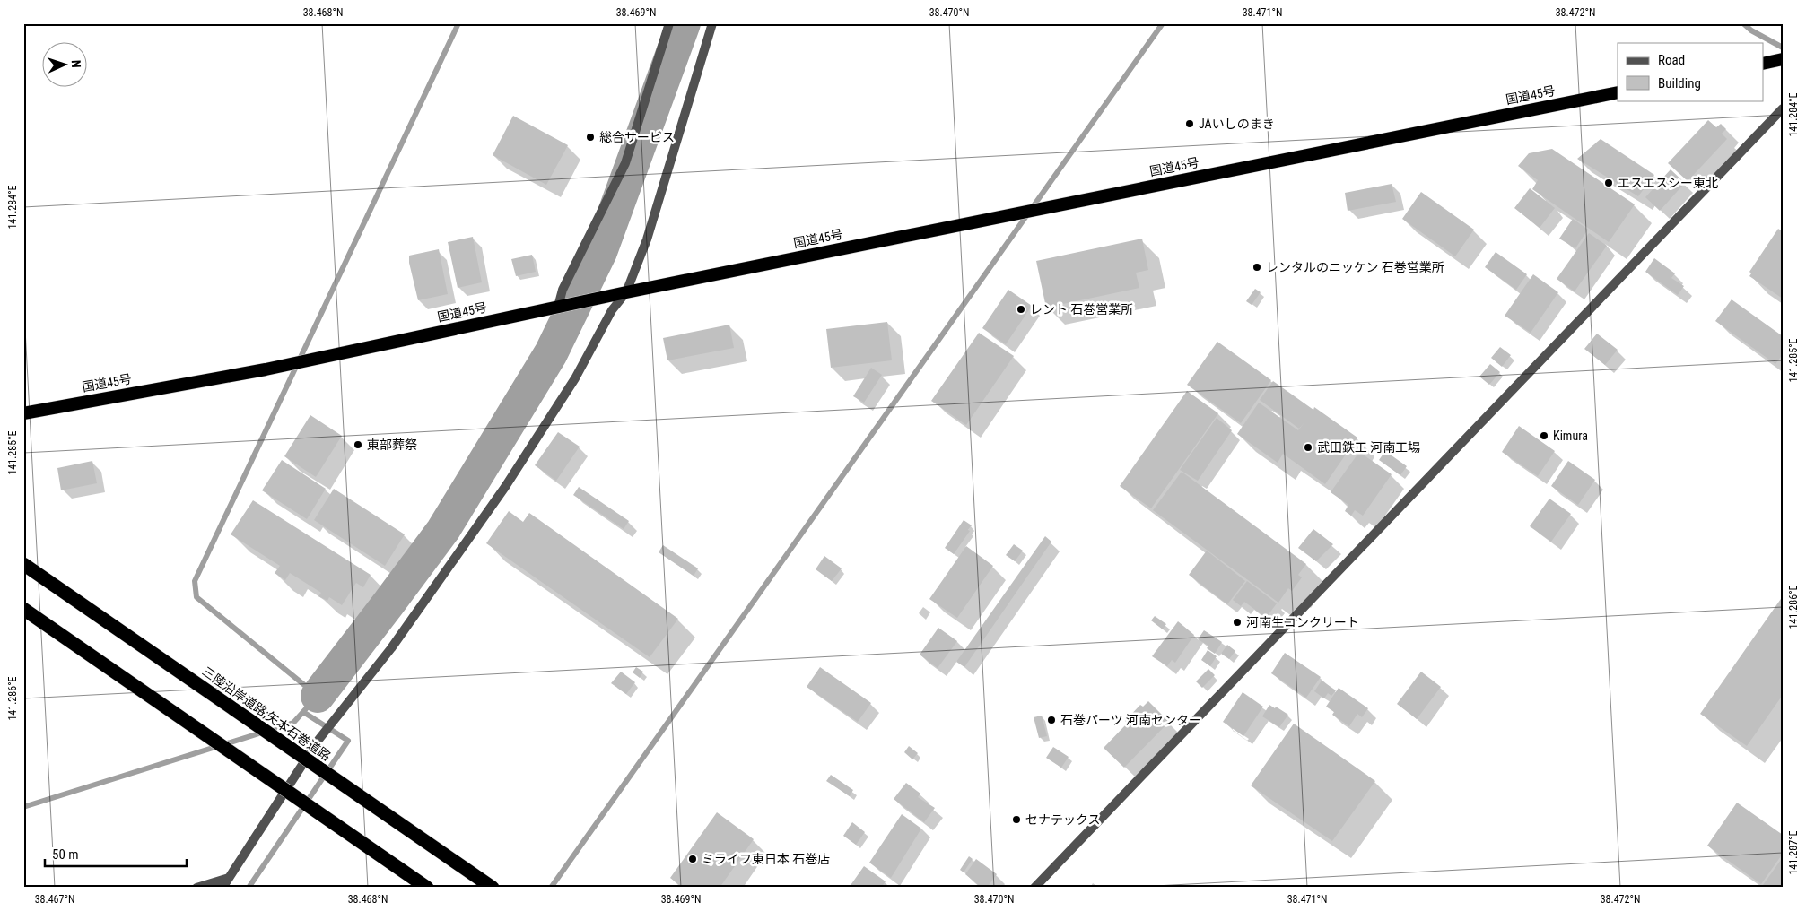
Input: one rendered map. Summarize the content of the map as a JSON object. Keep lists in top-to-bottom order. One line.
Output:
{"streets":{"highway":["国道45号","三陸沿岸道路;矢本石巻道路"]},"places":["JAいしのまき","総合サービス","エスエスシー東北","レンタルのニッケン 石巻営業所","レント 石巻営業所","Kimura","東部葬祭","武田鉄工 河南工場","河南生コンクリート","石巻パーツ 河南センター","セナテックス","ミライフ東日本 石巻店"],"legend":["Road","Building"],"scale_bar":"50 m","north":"right","coordinates":["38.468°N","38.469°N","38.470°N","38.471°N","38.472°N","141.284°E","141.285°E","141.286°E","141.287°E","38.467°N"]}
